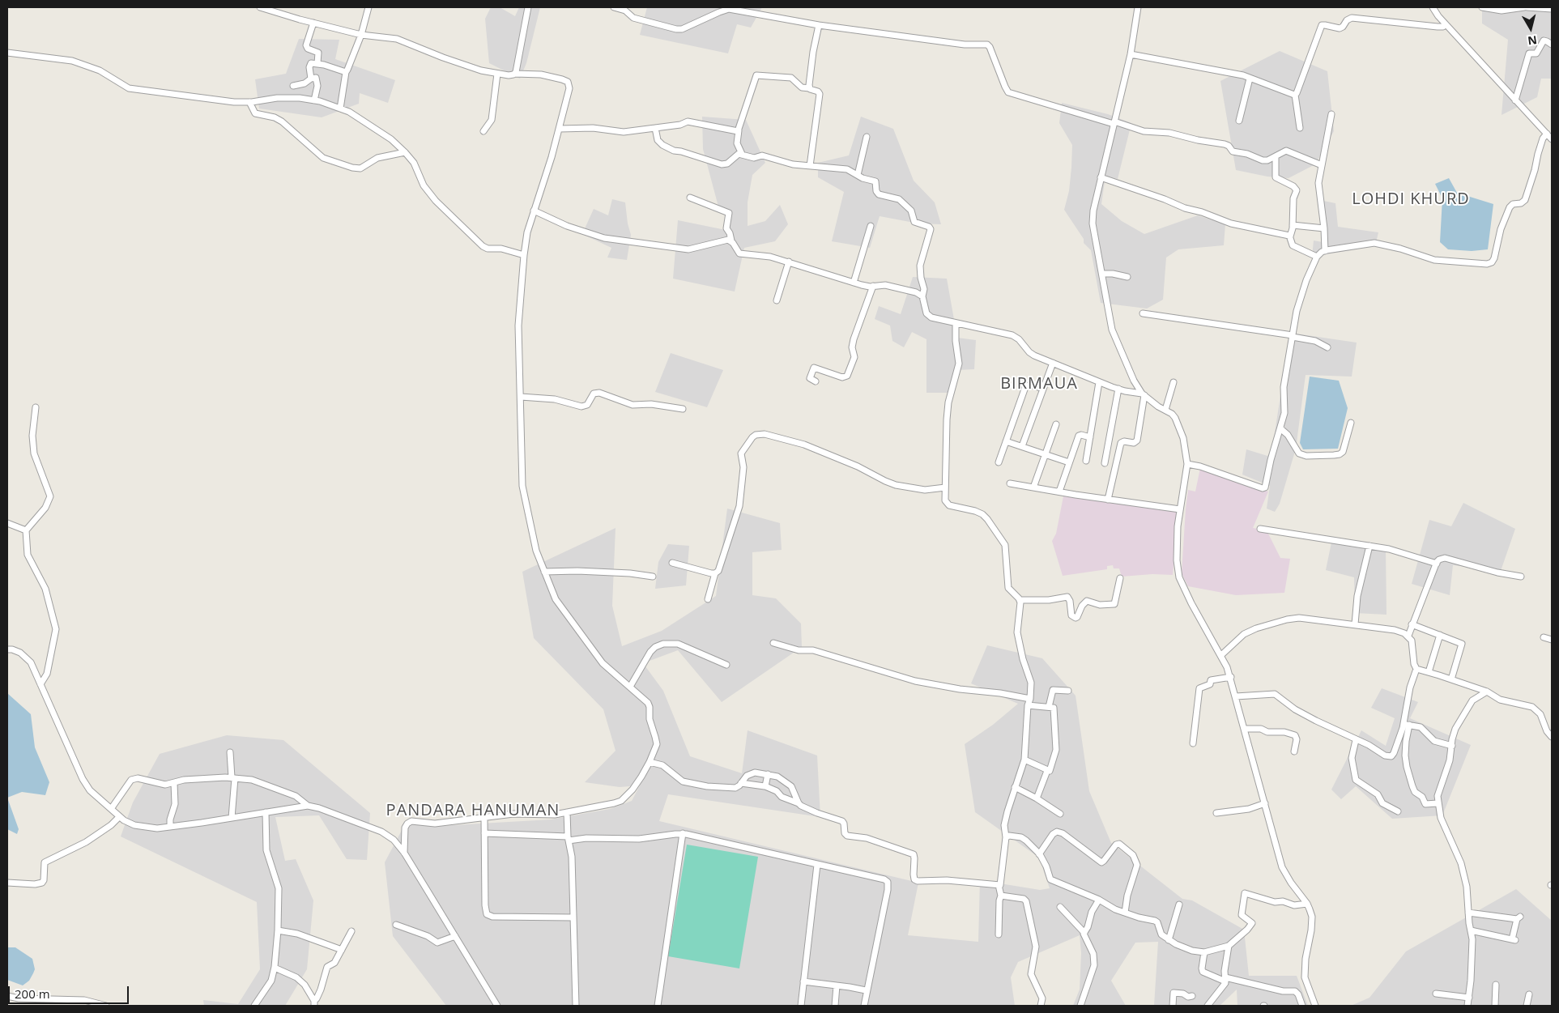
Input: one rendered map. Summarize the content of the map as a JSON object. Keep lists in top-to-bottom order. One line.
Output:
{"districts":["LOHDI KHURD","BIRMAUA","PANDARA HANUMAN"],"scale_bar":"200 m","north":"bottom"}
